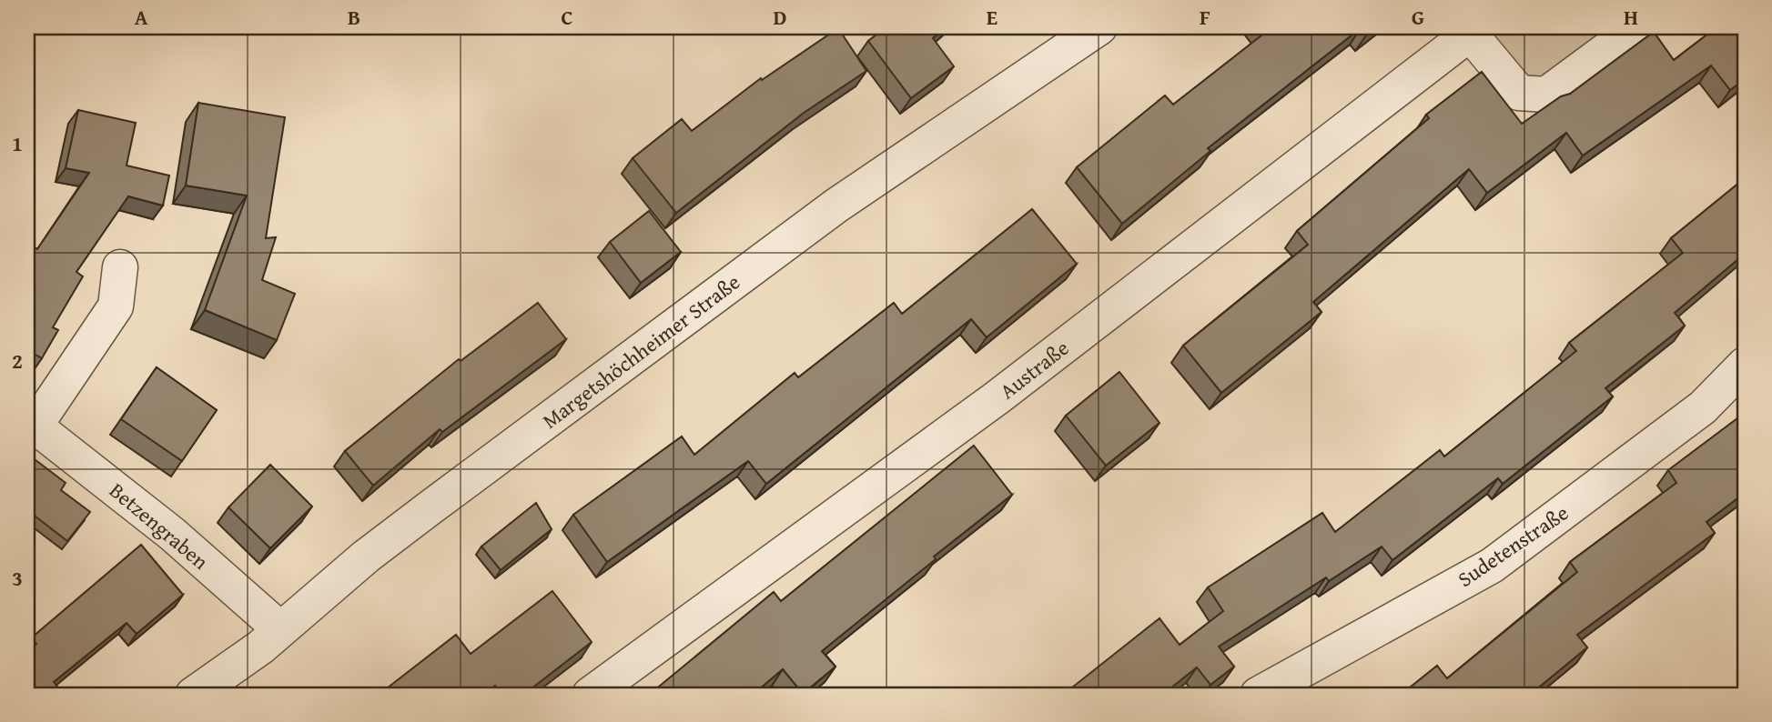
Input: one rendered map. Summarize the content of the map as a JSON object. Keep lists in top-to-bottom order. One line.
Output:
{"streets":{"street":["Margetshöchheimer Straße","Austraße","Betzengraben","Sudetenstraße"]},"crossings":[["Margetshöchheimer Straße","Betzengraben"]],"grid":{"columns":["A","B","C","D","E","F","G","H"],"rows":["1","2","3"]}}
